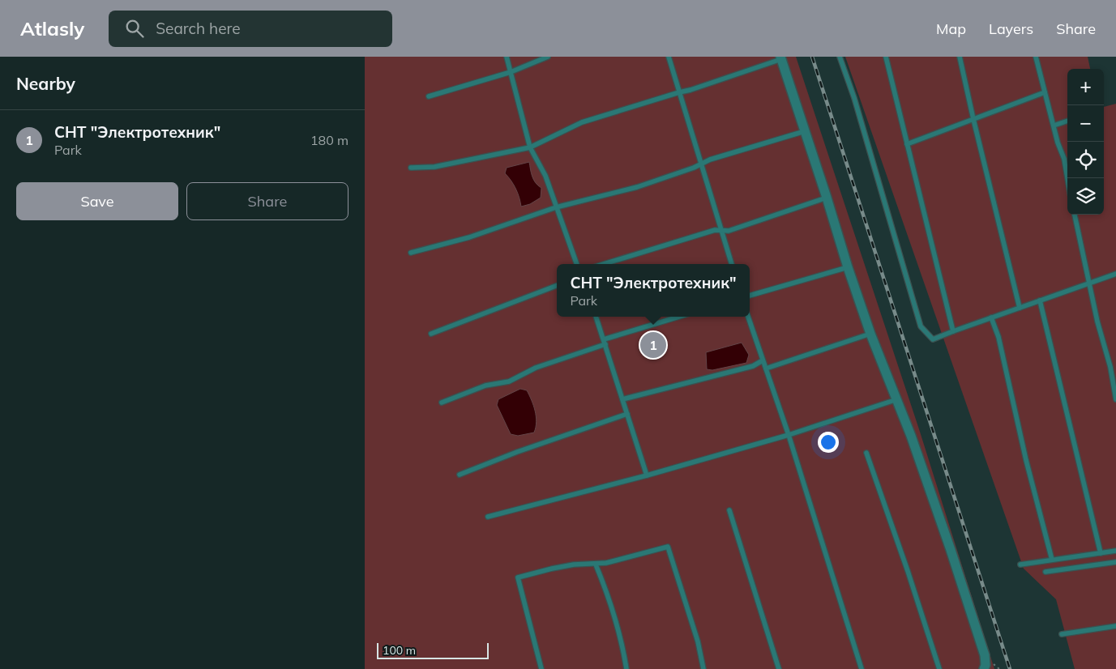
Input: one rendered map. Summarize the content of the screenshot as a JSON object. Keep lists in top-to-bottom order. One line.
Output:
{"scale_bar":"100 m","page":{"header":"Atlasly","search":"Search here","nav":["Map","Layers","Share"],"heading":"Nearby","map_buttons":["+","−"],"list":[{"mark":"1","name":"СНТ \"Электротехник\"","note":"Park","value":"180 m"}],"buttons":["Save","Share"],"popup":["СНТ \"Электротехник\"","Park"],"pins":"1","scale":"100 m"}}
